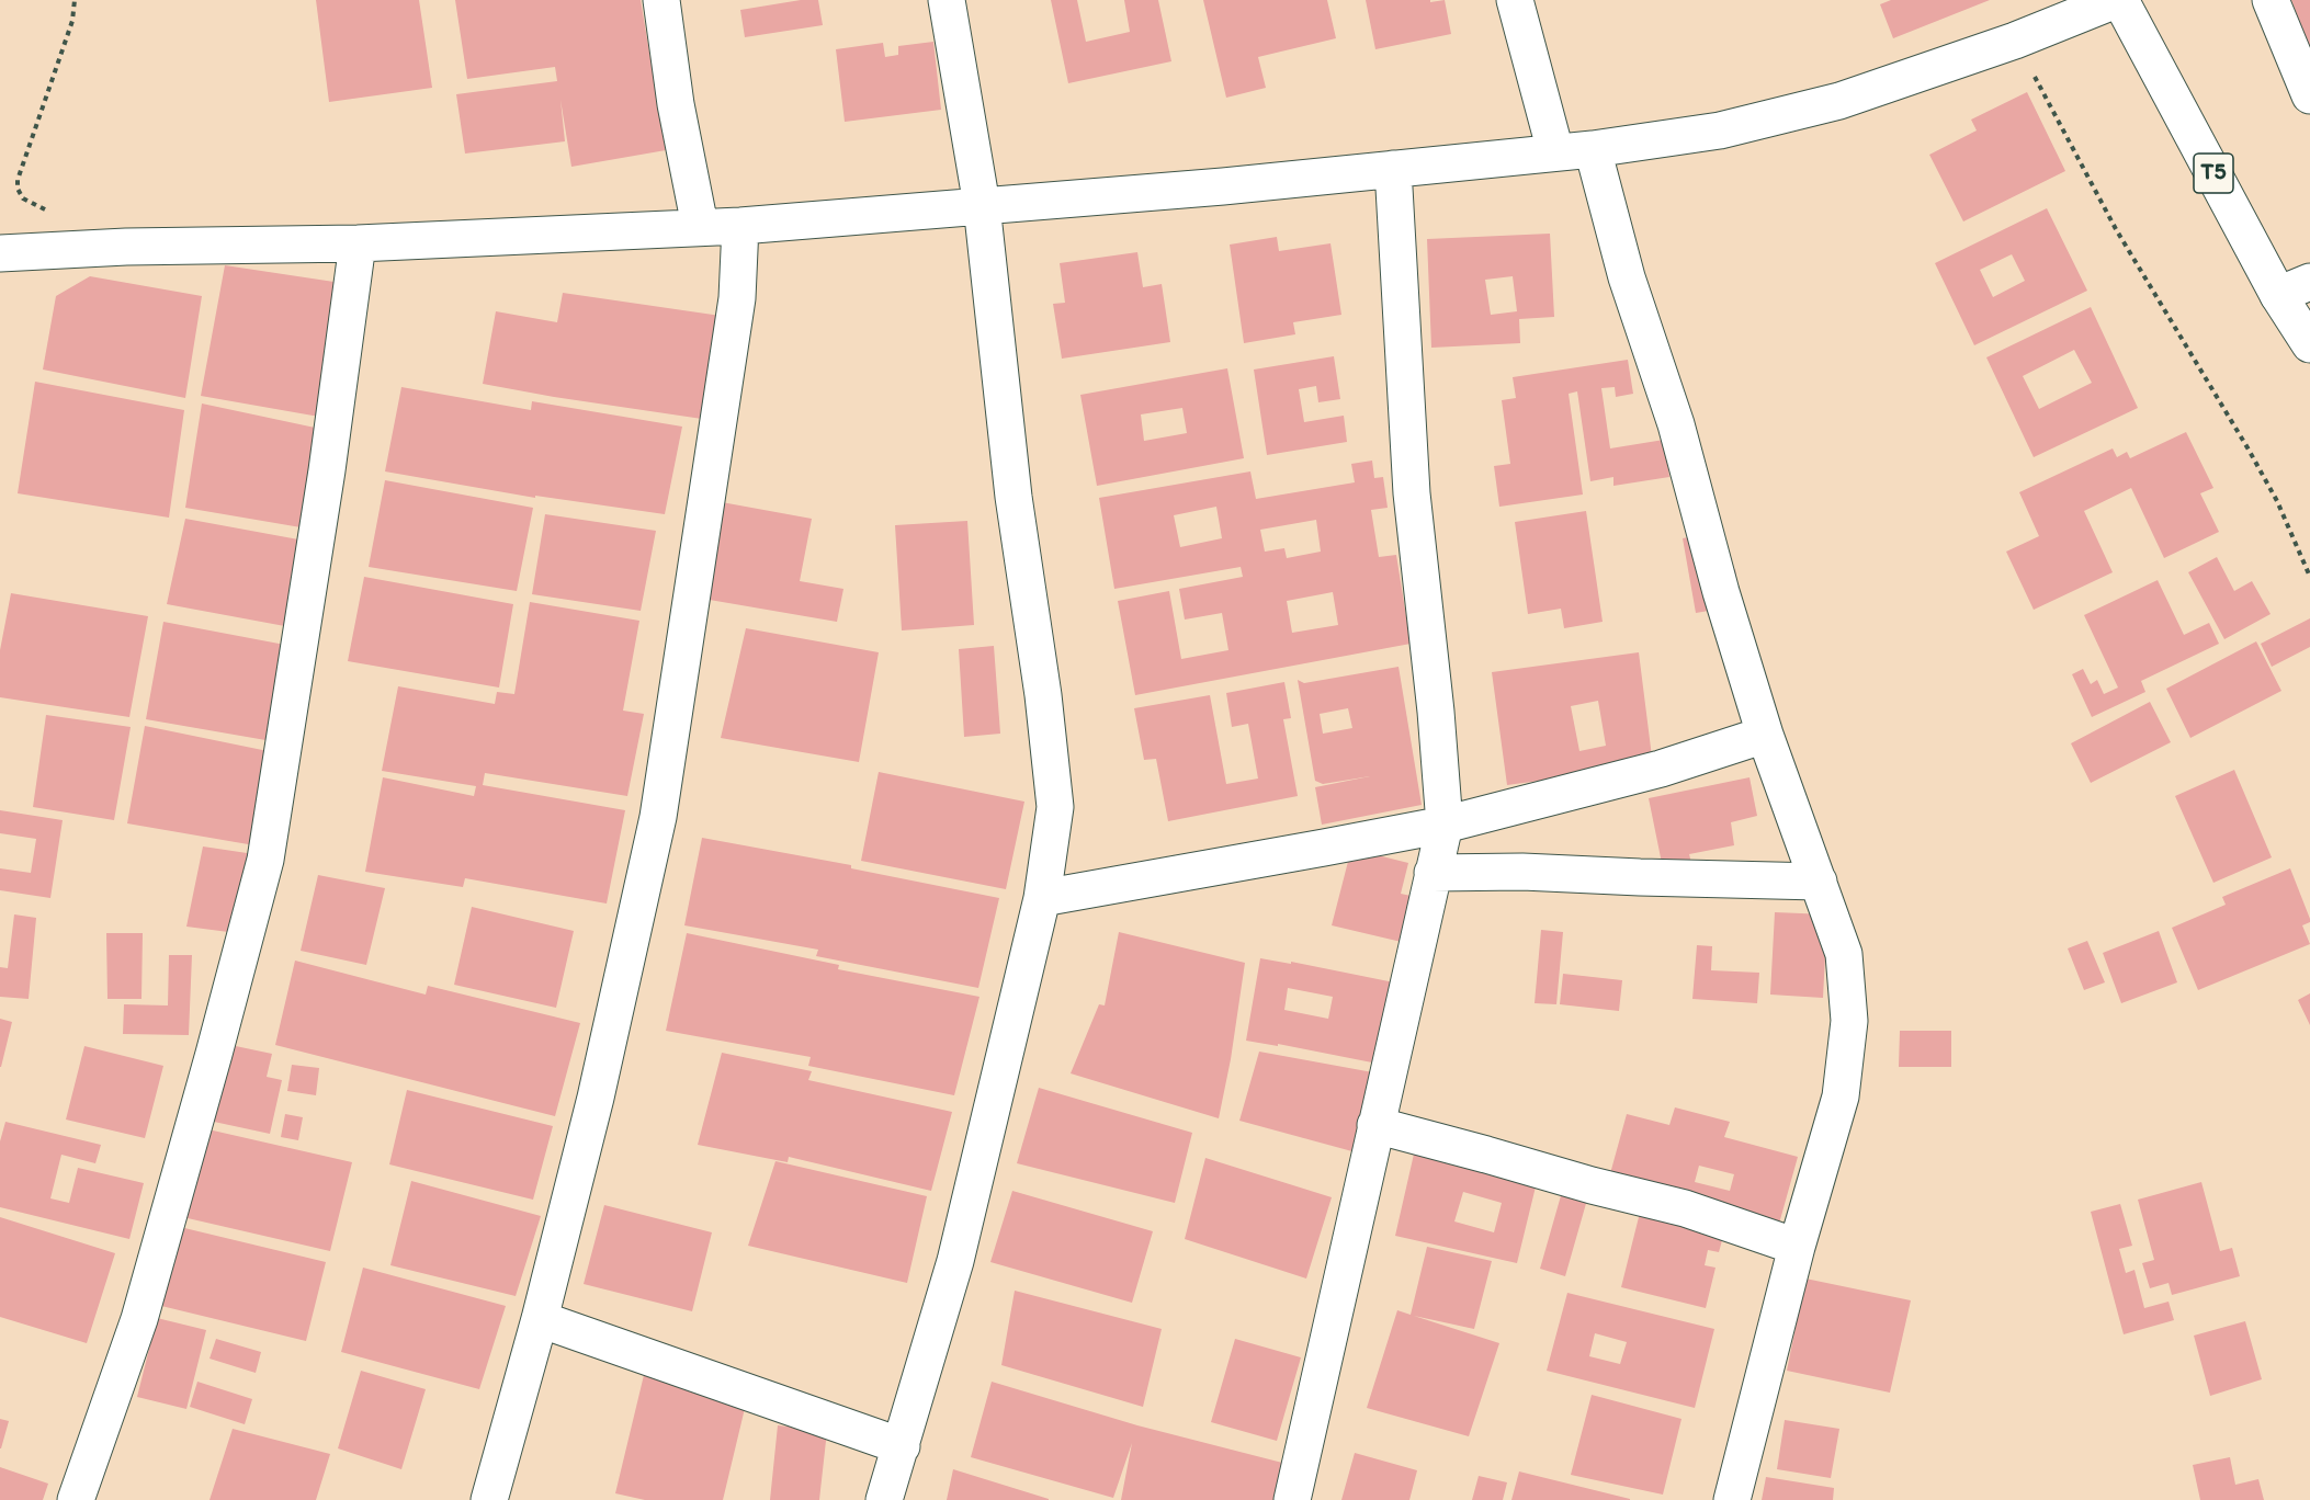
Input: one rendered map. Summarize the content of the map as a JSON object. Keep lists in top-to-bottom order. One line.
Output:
{"streets":{"main road":["T5"]}}
